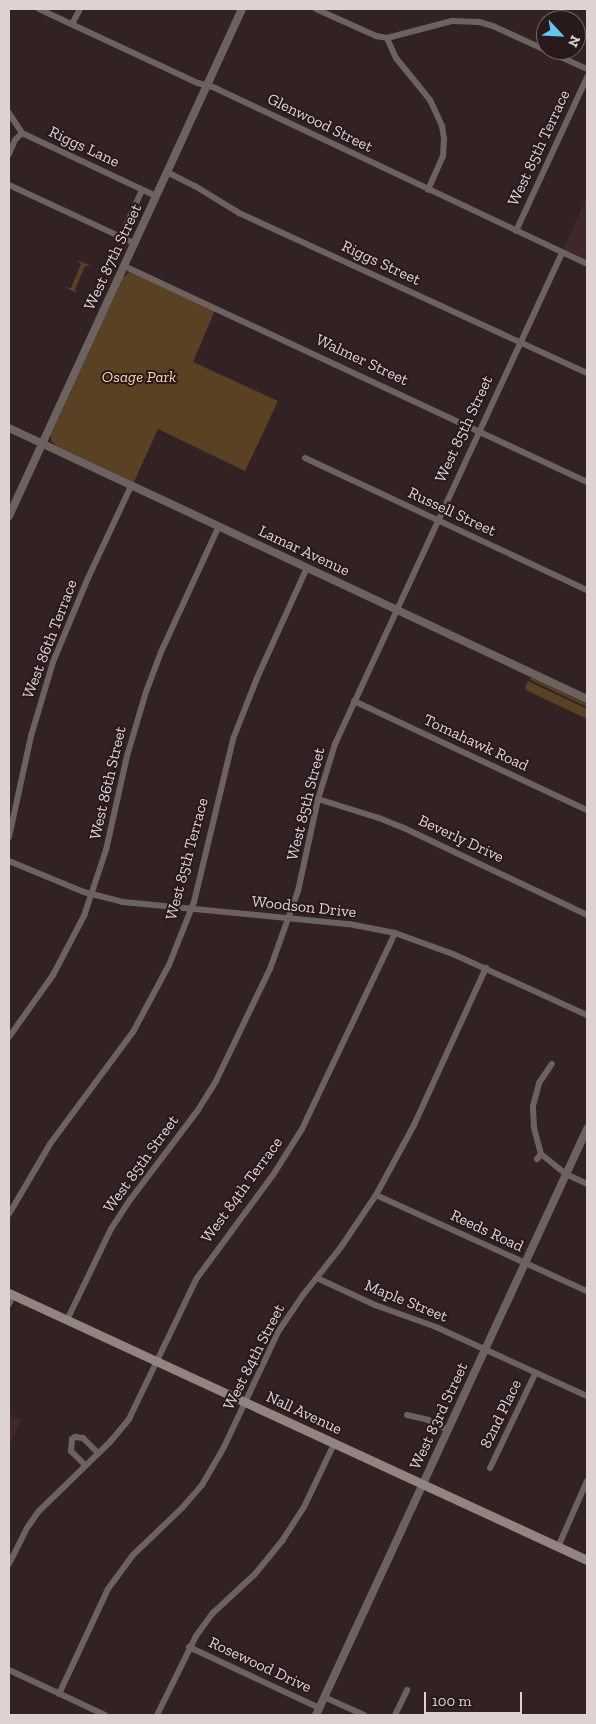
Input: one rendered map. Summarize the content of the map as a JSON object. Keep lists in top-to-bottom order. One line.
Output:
{"streets":{"main road":["Nall Avenue"],"street":["Glenwood Street","Riggs Lane","West 85th Terrace","West 87th Street","Riggs Street","Walmer Street","West 85th Street","Russell Street","Lamar Avenue","West 86th Terrace","Tomahawk Road","West 86th Street","Beverly Drive","Woodson Drive","West 84th Terrace","Reeds Road","Maple Street","West 84th Street","82nd Place","West 83rd Street","Rosewood Drive"]},"crossings":[["Glenwood Street","West 85th Terrace"],["Glenwood Street","West 87th Street"],["Glenwood Street","West 85th Street"],["Riggs Lane","West 87th Street"],["West 85th Terrace","Lamar Avenue"],["West 85th Terrace","Woodson Drive"],["West 87th Street","Riggs Street"],["West 87th Street","Walmer Street"],["West 87th Street","Lamar Avenue"],["Riggs Street","West 85th Street"],["Walmer Street","West 85th Street"],["West 85th Street","Russell Street"],["West 85th Street","Lamar Avenue"],["West 85th Street","Tomahawk Road"],["West 85th Street","Beverly Drive"],["West 85th Street","Woodson Drive"],["West 85th Street","Nall Avenue"],["Lamar Avenue","West 86th Terrace"],["Lamar Avenue","West 86th Street"],["West 86th Street","Woodson Drive"],["Woodson Drive","West 84th Terrace"],["Woodson Drive","West 84th Street"],["West 84th Terrace","Nall Avenue"],["Reeds Road","West 84th Street"],["Reeds Road","West 83rd Street"],["Maple Street","West 84th Street"],["Maple Street","82nd Place"],["Maple Street","West 83rd Street"],["West 84th Street","Nall Avenue"],["Nall Avenue","West 83rd Street"],["West 83rd Street","Rosewood Drive"]],"parks":["Osage Park"],"scale_bar":"100 m","north":"bottom right"}
